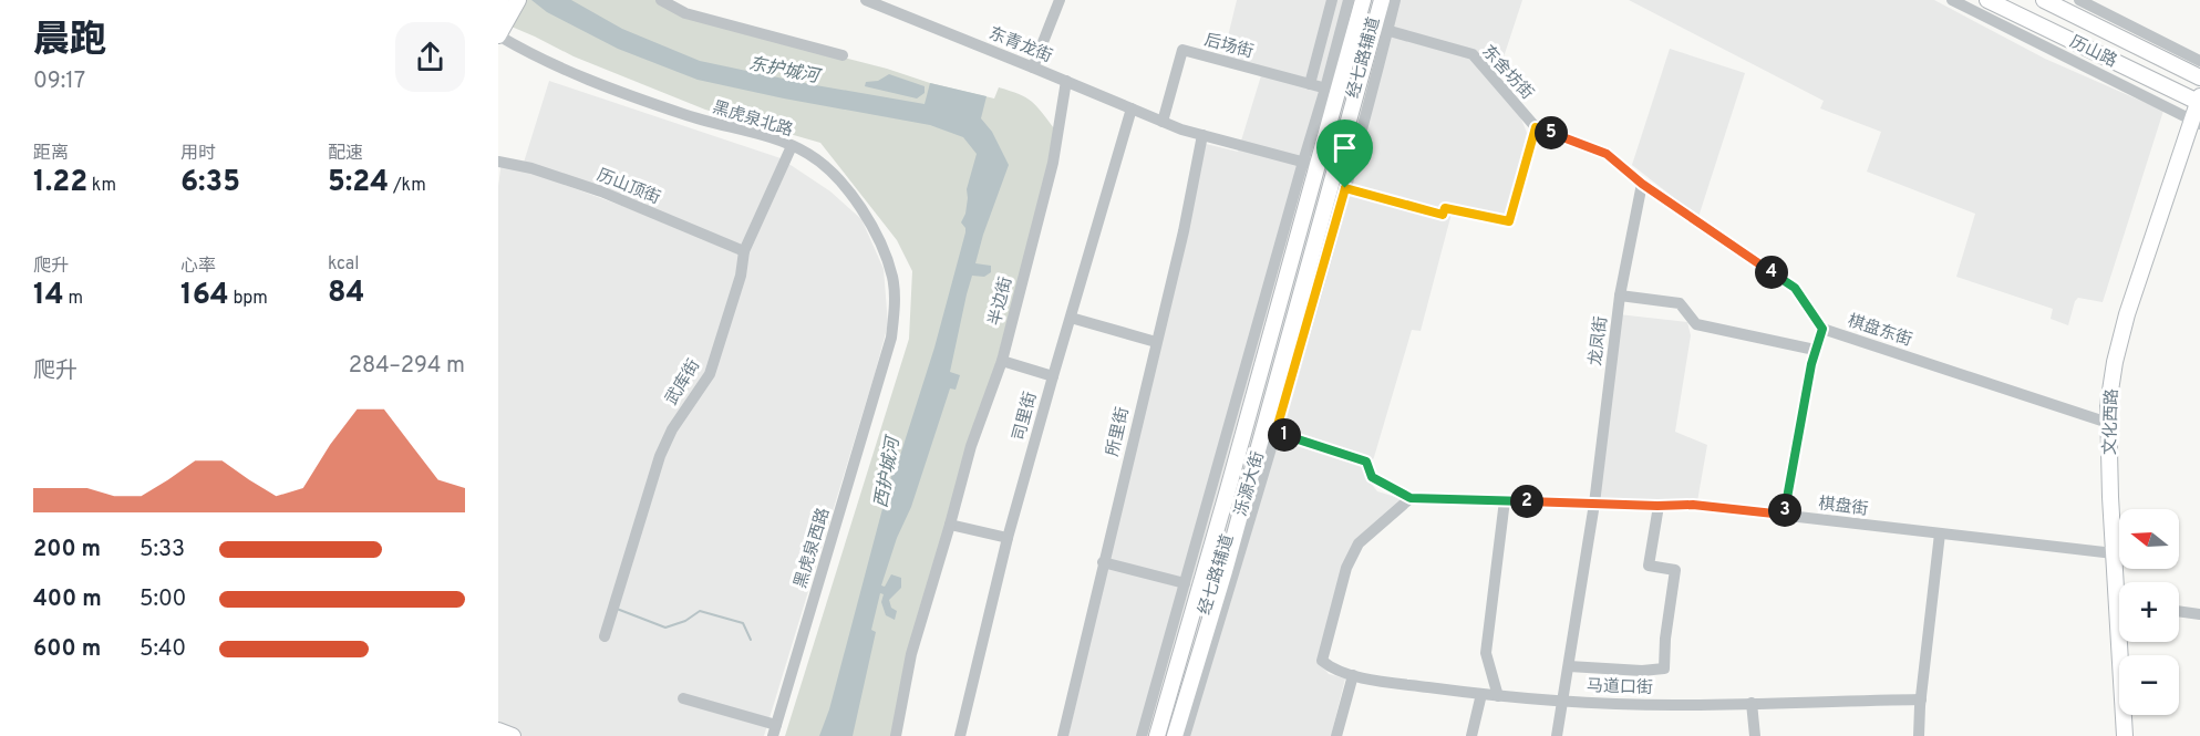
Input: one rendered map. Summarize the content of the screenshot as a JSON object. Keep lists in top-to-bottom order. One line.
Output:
{"streets":{"main road":["历山路","文化西路","泺源大街"],"street":["东青龙街","后场街","经七路辅道","东舍坊街","黑虎泉北路","历山顶街","半边街","棋盘东街","龙凤街","武库街","司里街","所里街","棋盘街","黑虎泉西路","马道口街"]},"crossings":[["东青龙街","后场街"],["东青龙街","经七路辅道"],["东青龙街","半边街"],["东青龙街","司里街"],["东青龙街","所里街"],["东青龙街","泺源大街"],["后场街","经七路辅道"],["后场街","泺源大街"],["历山路","文化西路"],["经七路辅道","东舍坊街"],["经七路辅道","泺源大街"],["东舍坊街","棋盘东街"],["东舍坊街","龙凤街"],["东舍坊街","泺源大街"],["黑虎泉北路","武库街"],["黑虎泉北路","黑虎泉西路"],["历山顶街","武库街"],["棋盘东街","文化西路"],["棋盘东街","棋盘街"],["龙凤街","棋盘街"],["龙凤街","马道口街"],["文化西路","棋盘街"],["棋盘街","马道口街"]],"water":["东护城河","西护城河"],"north":"left","page":{"heading":["晨跑","09:17"],"stats":[["距离","1.22 km"],["用时","6:35"],["配速","5:24 /km"],["爬升","14 m"],["心率","164 bpm"],["kcal","84"]],"pins":["5","4","1","2","3"],"chart":["爬升","284–294 m"],"map_buttons":["+","−"],"list":[{"name":"200 m","note":"5:33"},{"name":"400 m","note":"5:00"},{"name":"600 m","note":"5:40"}]}}
